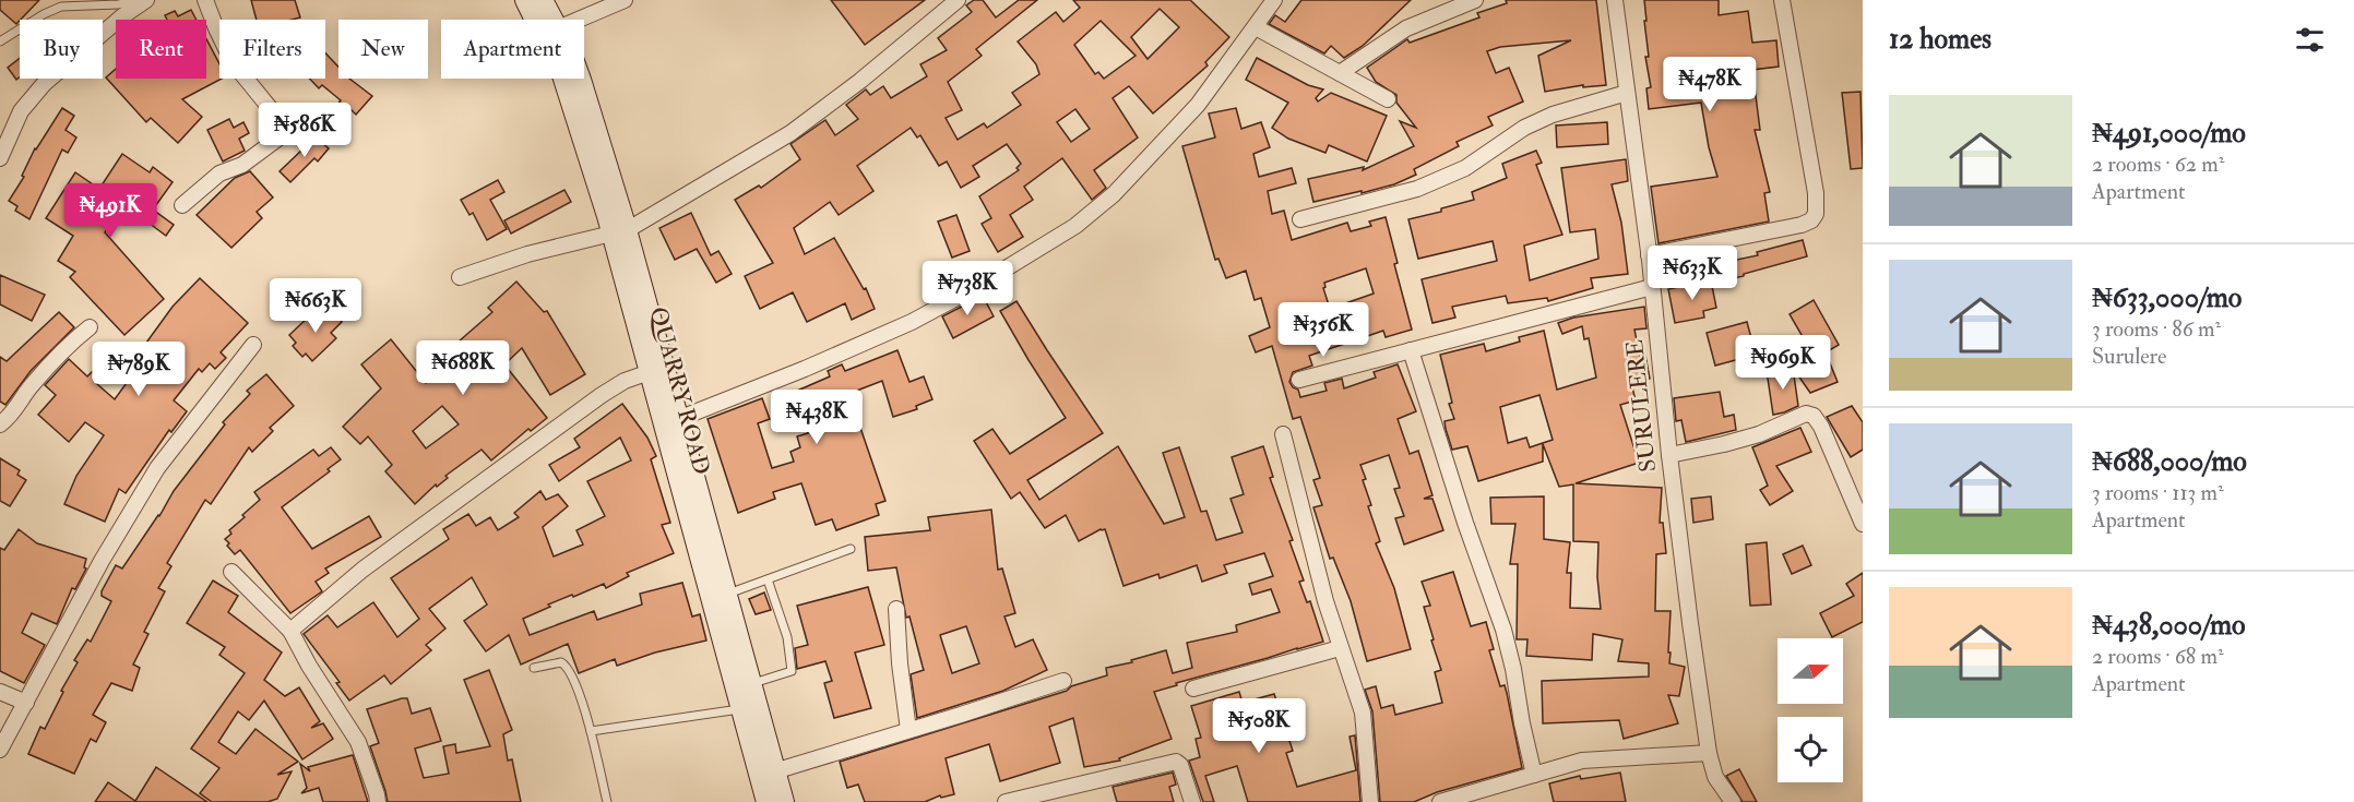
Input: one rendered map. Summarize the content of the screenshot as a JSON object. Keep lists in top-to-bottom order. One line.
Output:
{"streets":{"main road":["QUARRY ROAD"],"street":["SURULERE"]},"north":"right","page":{"heading":"12 homes","chip":["Buy","Rent","Filters","New","Apartment"],"price":["₦478K","₦586K","₦491K","₦633K","₦738K","₦663K","₦356K","₦969K","₦688K","₦789K","₦438K","₦508K"],"list":[{"name":"₦491,000/mo","note":"2 rooms · 62 m² · Apartment"},{"name":"₦633,000/mo","note":"3 rooms · 86 m² · Surulere"},{"name":"₦688,000/mo","note":"3 rooms · 113 m² · Apartment"},{"name":"₦438,000/mo","note":"2 rooms · 68 m² · Apartment"}]}}
